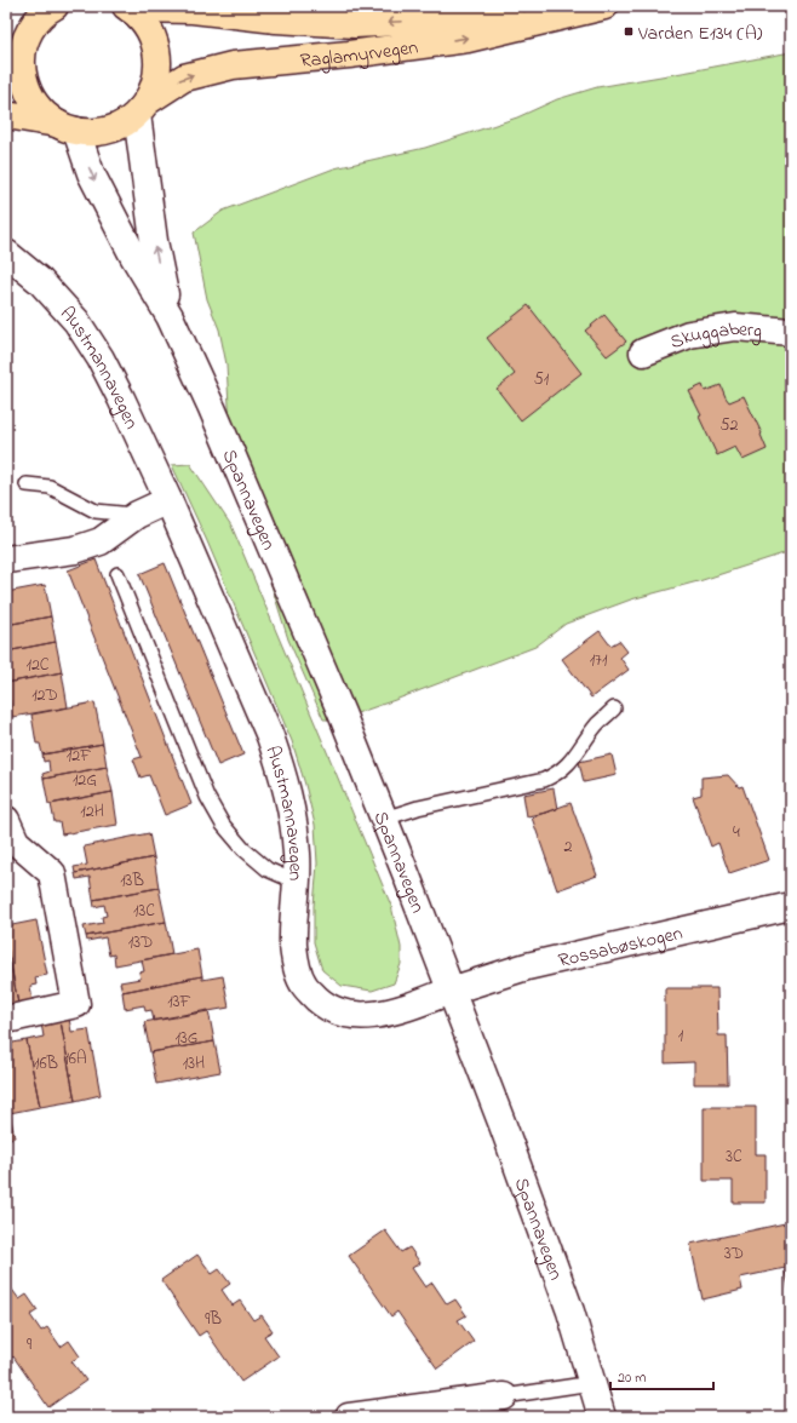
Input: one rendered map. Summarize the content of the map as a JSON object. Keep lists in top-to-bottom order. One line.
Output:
{"streets":{"highway":["Raglamyrvegen"],"street":["Skuggaberg","Austmannavegen","Spannavegen","Rossabøskogen"]},"crossings":[["Raglamyrvegen","Spannavegen"],["Austmannavegen","Spannavegen"],["Austmannavegen","Rossabøskogen"],["Spannavegen","Rossabøskogen"]],"places":{"transit":["Varden E134 (A)"]},"house_numbers":["51","52","171","12C","12D","12F","12G","12H","4","2","13B","13C","13D","13F","1","13G","16A","16B","13H","3C","3D","9B","9"],"scale_bar":"20 m"}
